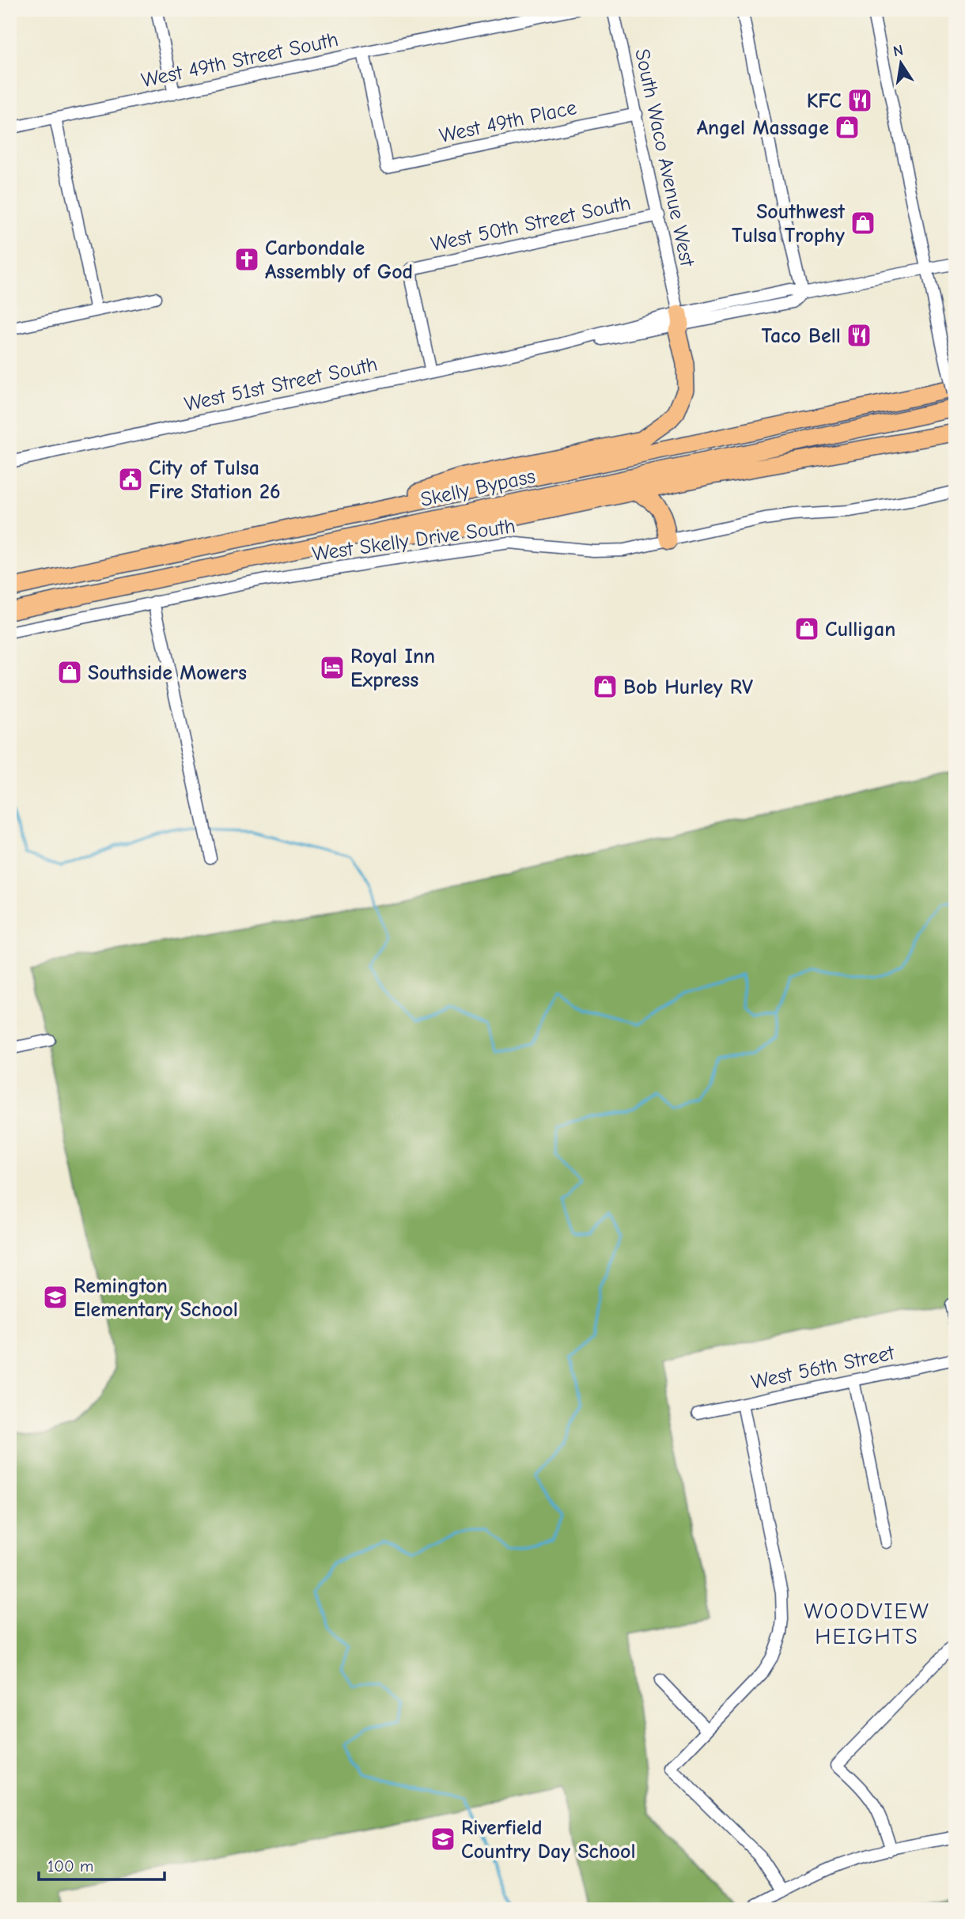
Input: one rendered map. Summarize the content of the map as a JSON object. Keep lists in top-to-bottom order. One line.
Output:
{"streets":{"highway":["Skelly Bypass"],"street":["West 49th Street South","West 49th Place","South Waco Avenue West","West 50th Street South","West 51st Street South","West Skelly Drive South","West 56th Street"]},"crossings":[["West 49th Street South","West 49th Place"],["West 49th Place","South Waco Avenue West"],["South Waco Avenue West","West 50th Street South"],["South Waco Avenue West","West 51st Street South"],["West 50th Street South","West 51st Street South"]],"districts":["WOODVIEW HEIGHTS"],"places":{"restaurant":["KFC","Taco Bell"],"shop":["Angel Massage","Southwest Tulsa Trophy","Culligan","Southside Mowers","Bob Hurley RV"],"church":["Carbondale Assembly of God"],"public building":["City of Tulsa Fire Station 26"],"hotel":["Royal Inn Express"],"school or university":["Remington Elementary School","Riverfield Country Day School"]},"scale_bar":"100 m","north":"top"}
